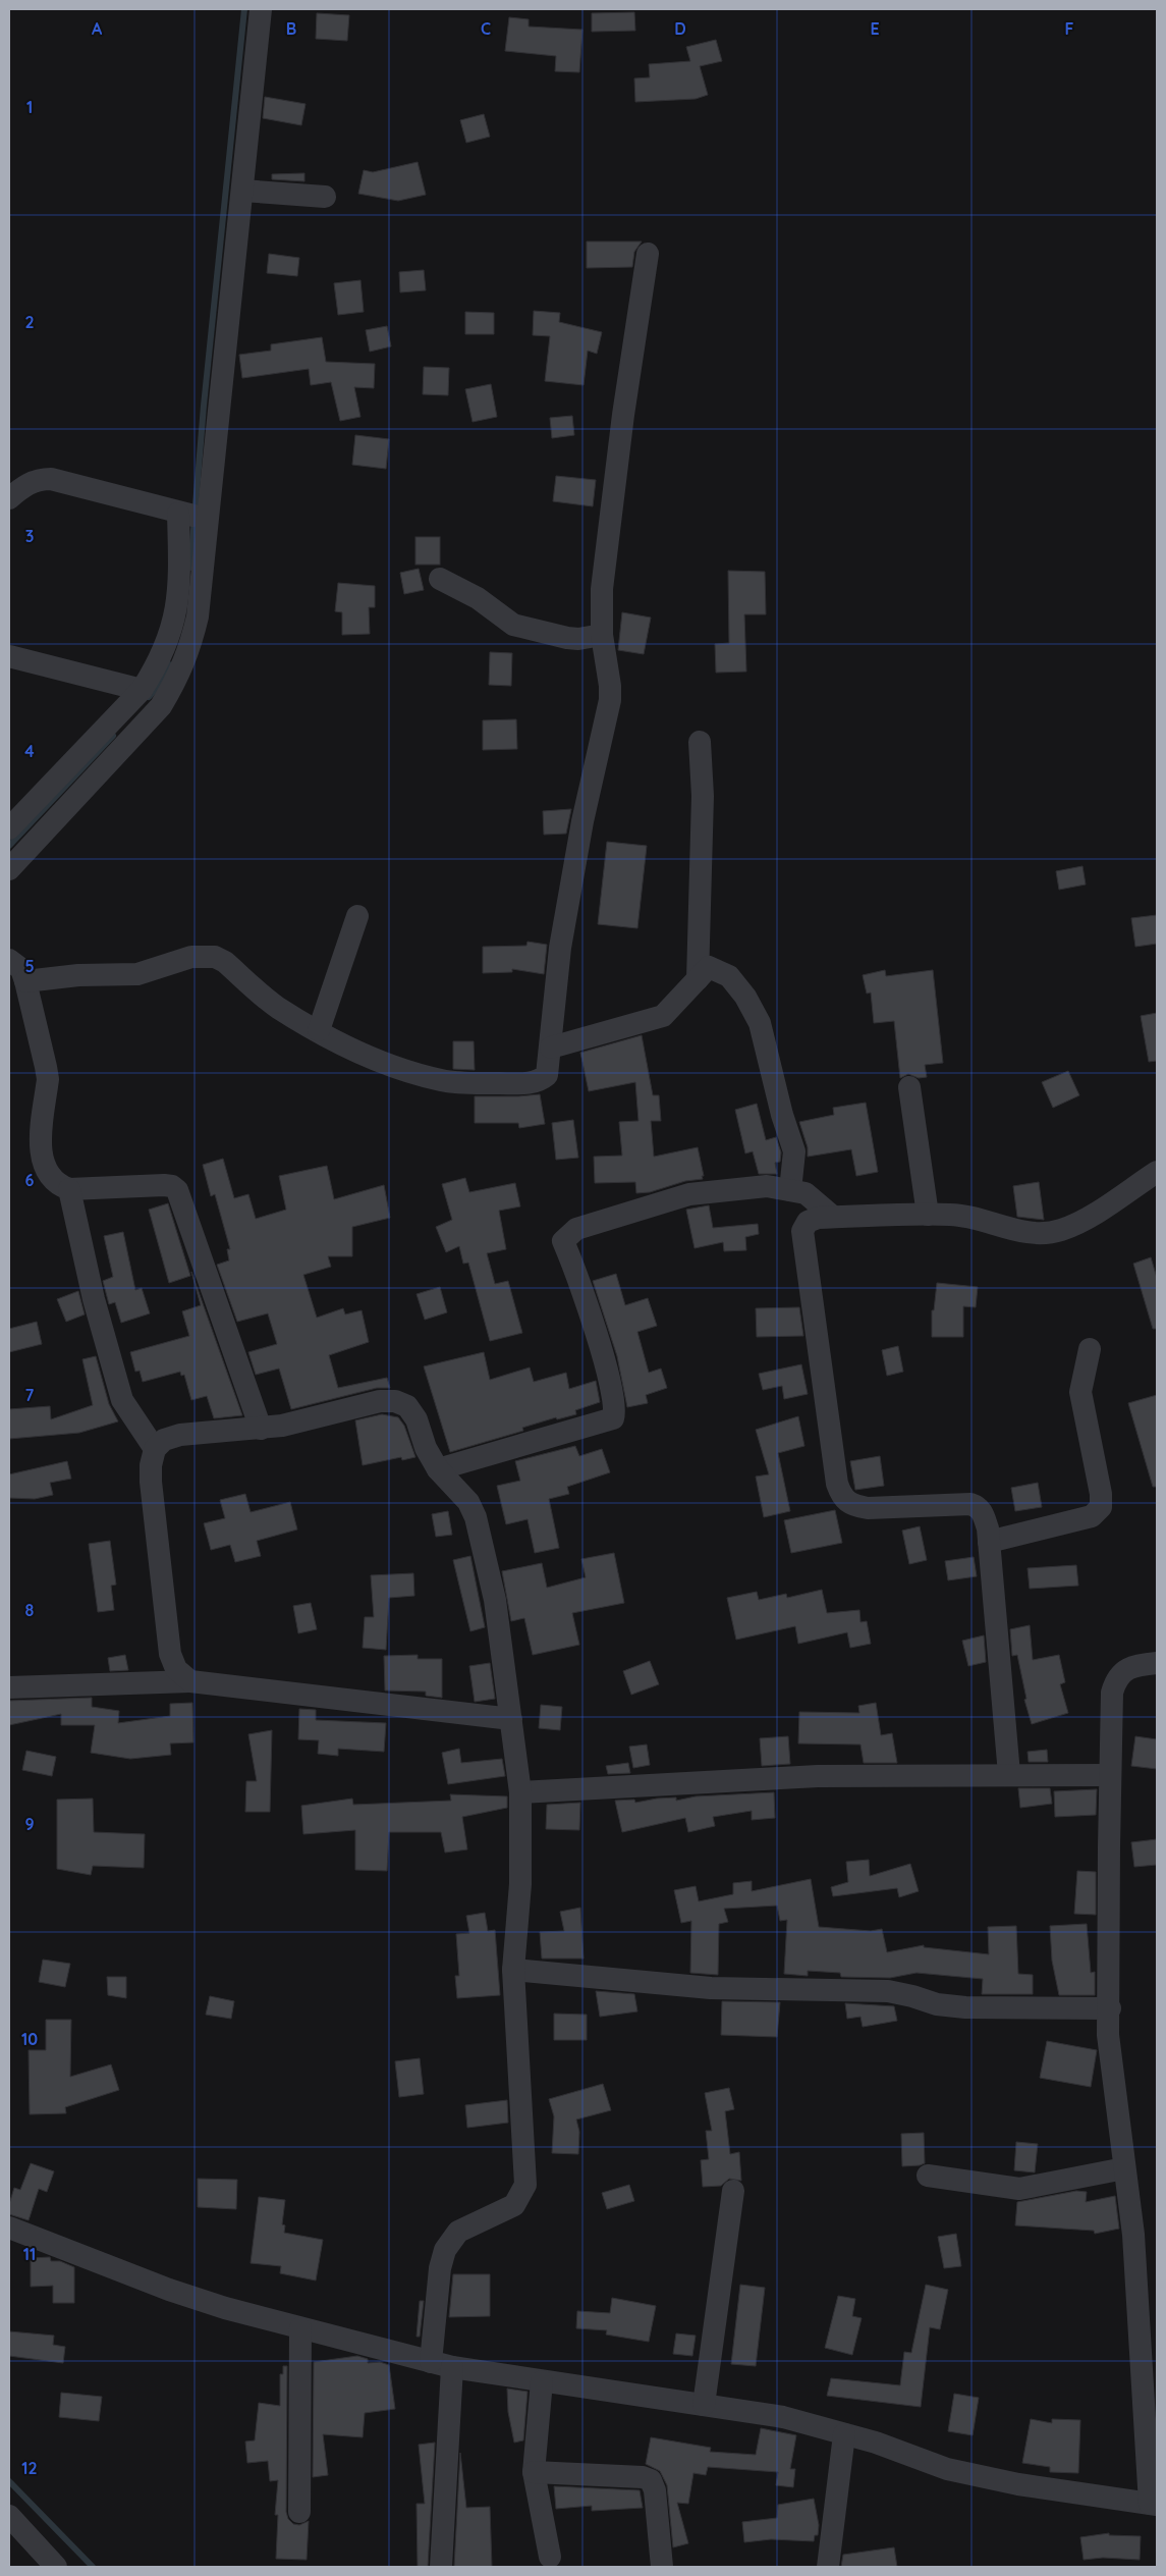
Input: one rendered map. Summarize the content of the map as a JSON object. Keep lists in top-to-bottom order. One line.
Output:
{"grid":{"columns":["A","B","C","D","E","F"],"rows":["1","2","3","4","5","6","7","8","9","10","11","12"]}}
